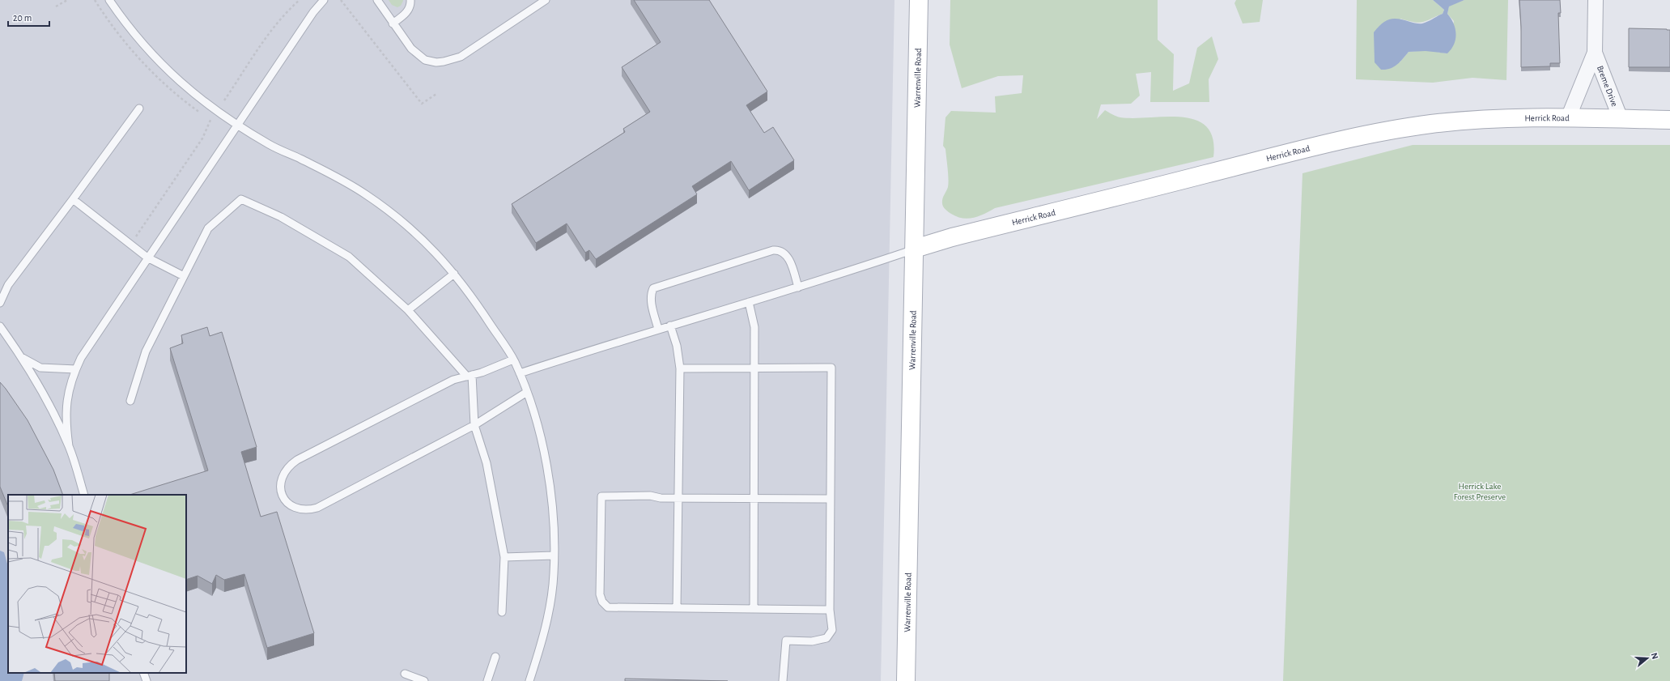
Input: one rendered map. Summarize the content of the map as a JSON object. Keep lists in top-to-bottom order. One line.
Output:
{"streets":{"street":["Warrenville Road","Breme Drive","Herrick Road"]},"crossings":[["Warrenville Road","Herrick Road"],["Breme Drive","Herrick Road"]],"parks":["Herrick Lake Forest Preserve"],"scale_bar":"20 m","north":"right"}
